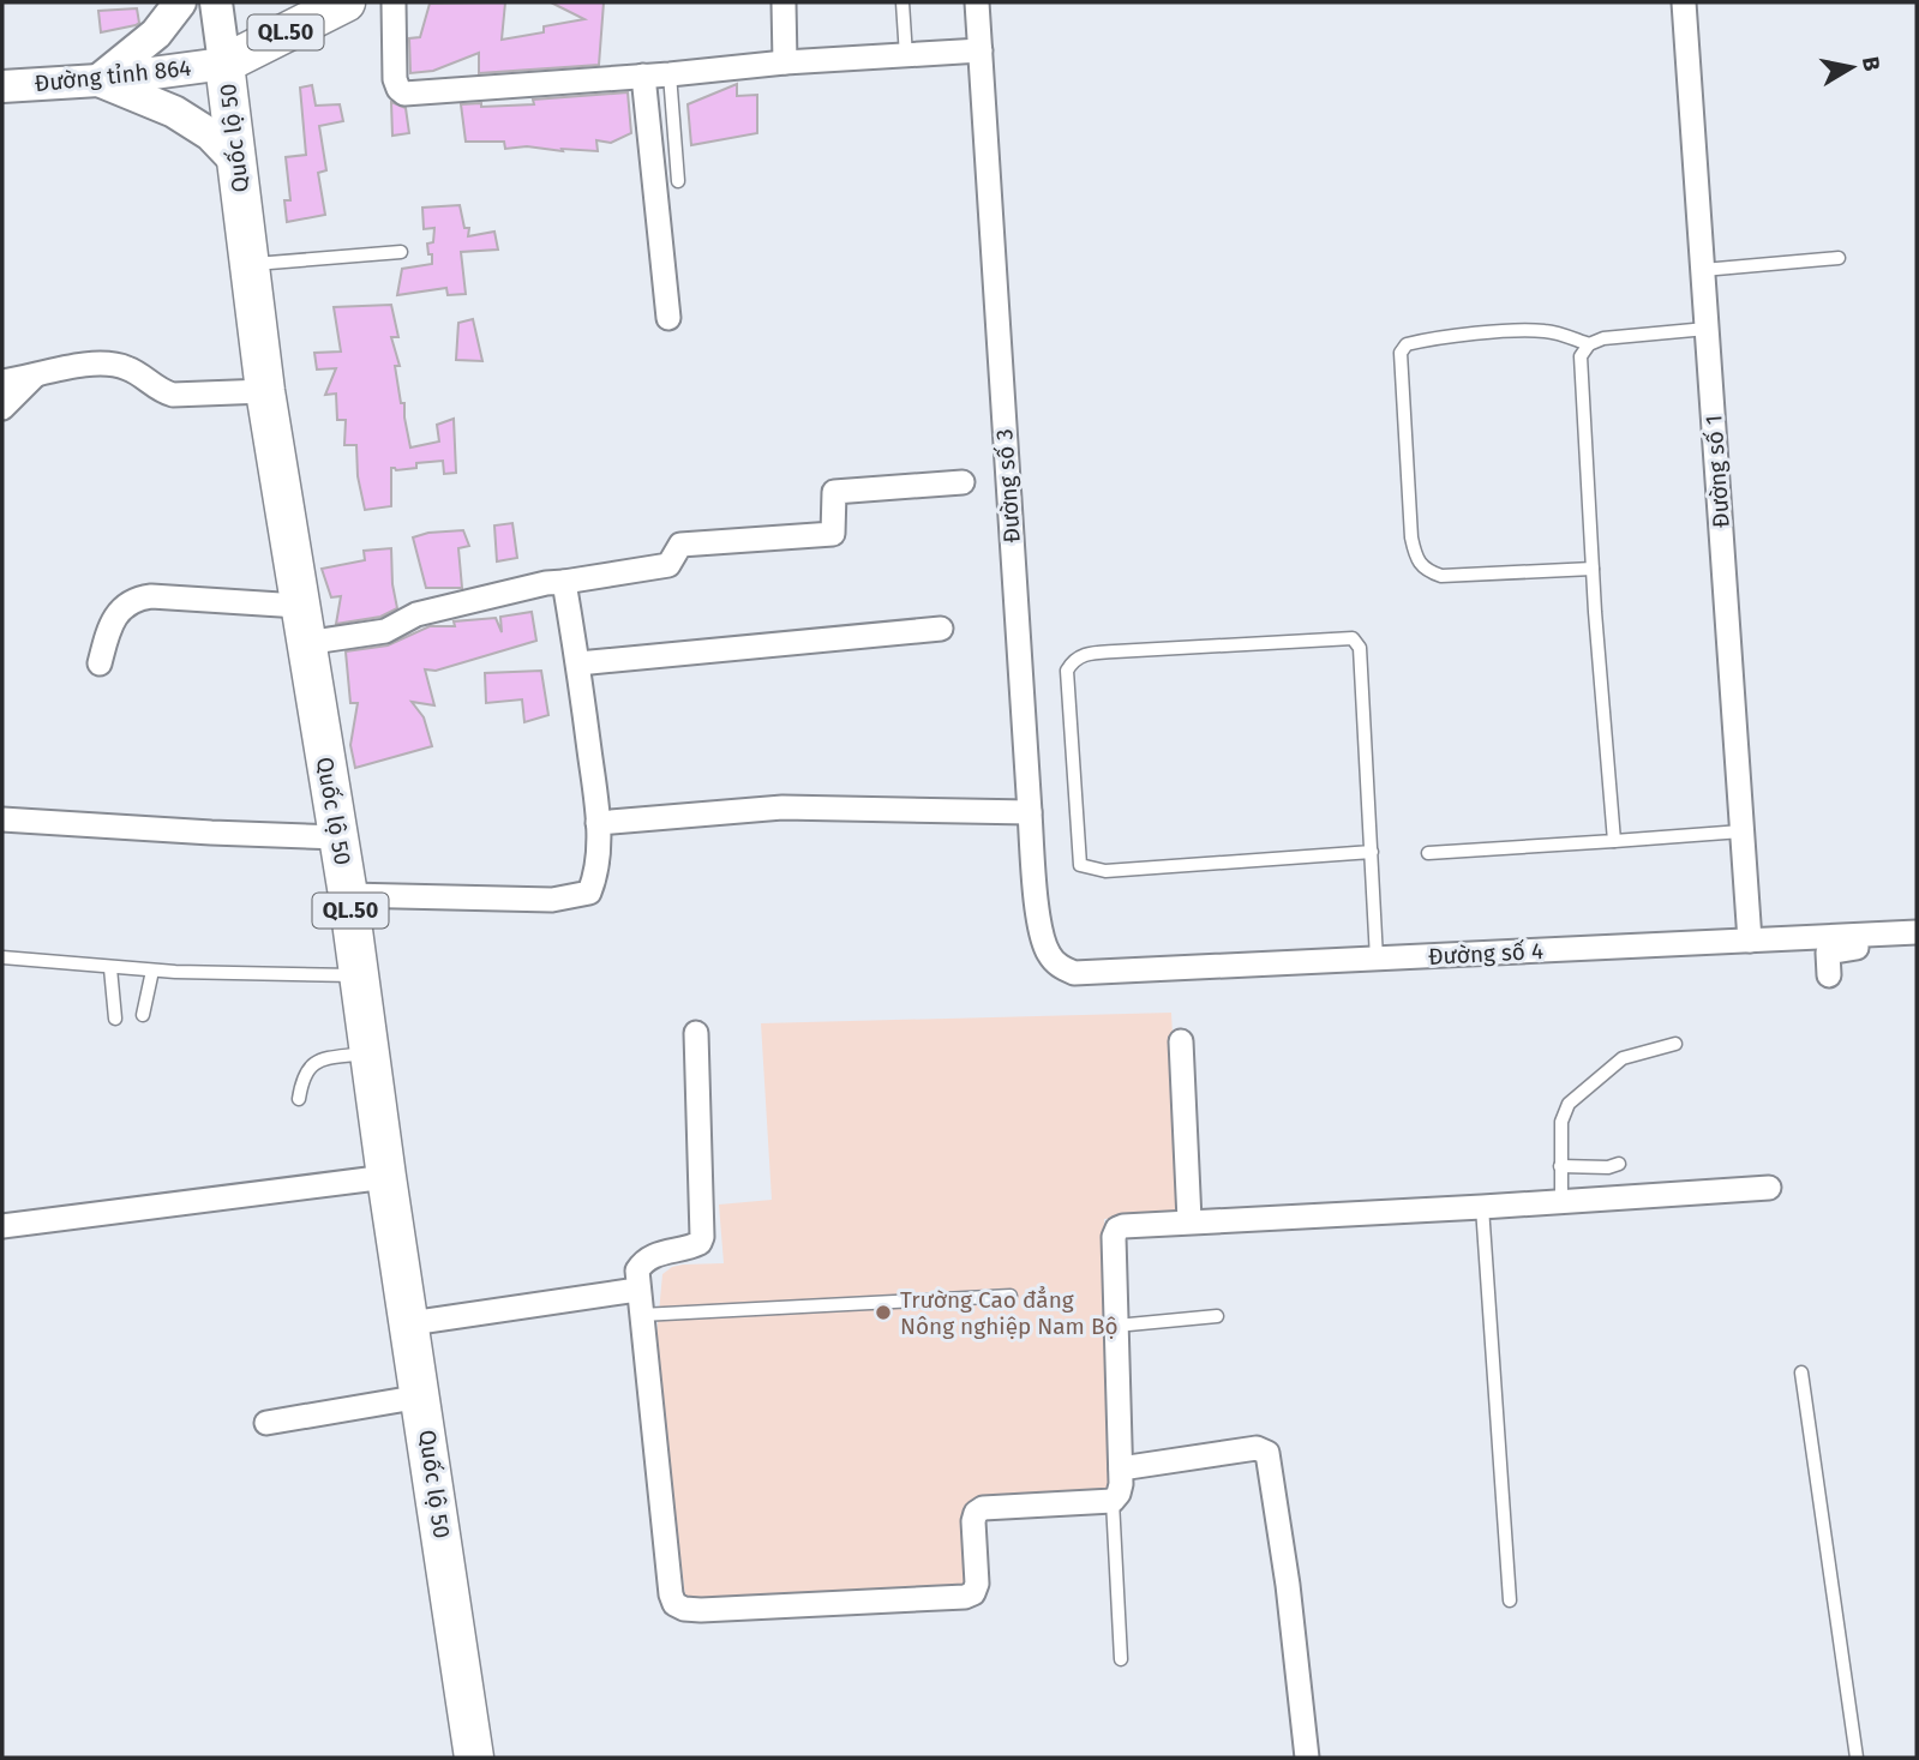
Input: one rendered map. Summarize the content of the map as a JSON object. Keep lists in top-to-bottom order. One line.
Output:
{"streets":{"highway":["QL.50","Quốc lộ 50"],"main road":["Đường tỉnh 864"],"street":["Đường số 1","Đường số 3","Đường số 4"]},"crossings":[["QL.50","Đường tỉnh 864"],["QL.50","Quốc lộ 50"],["Đường tỉnh 864","Quốc lộ 50"],["Đường số 1","Đường số 4"],["Đường số 3","Đường số 4"]],"places":["Trường Cao đẳng Nông nghiệp Nam Bộ"],"north":"right"}
